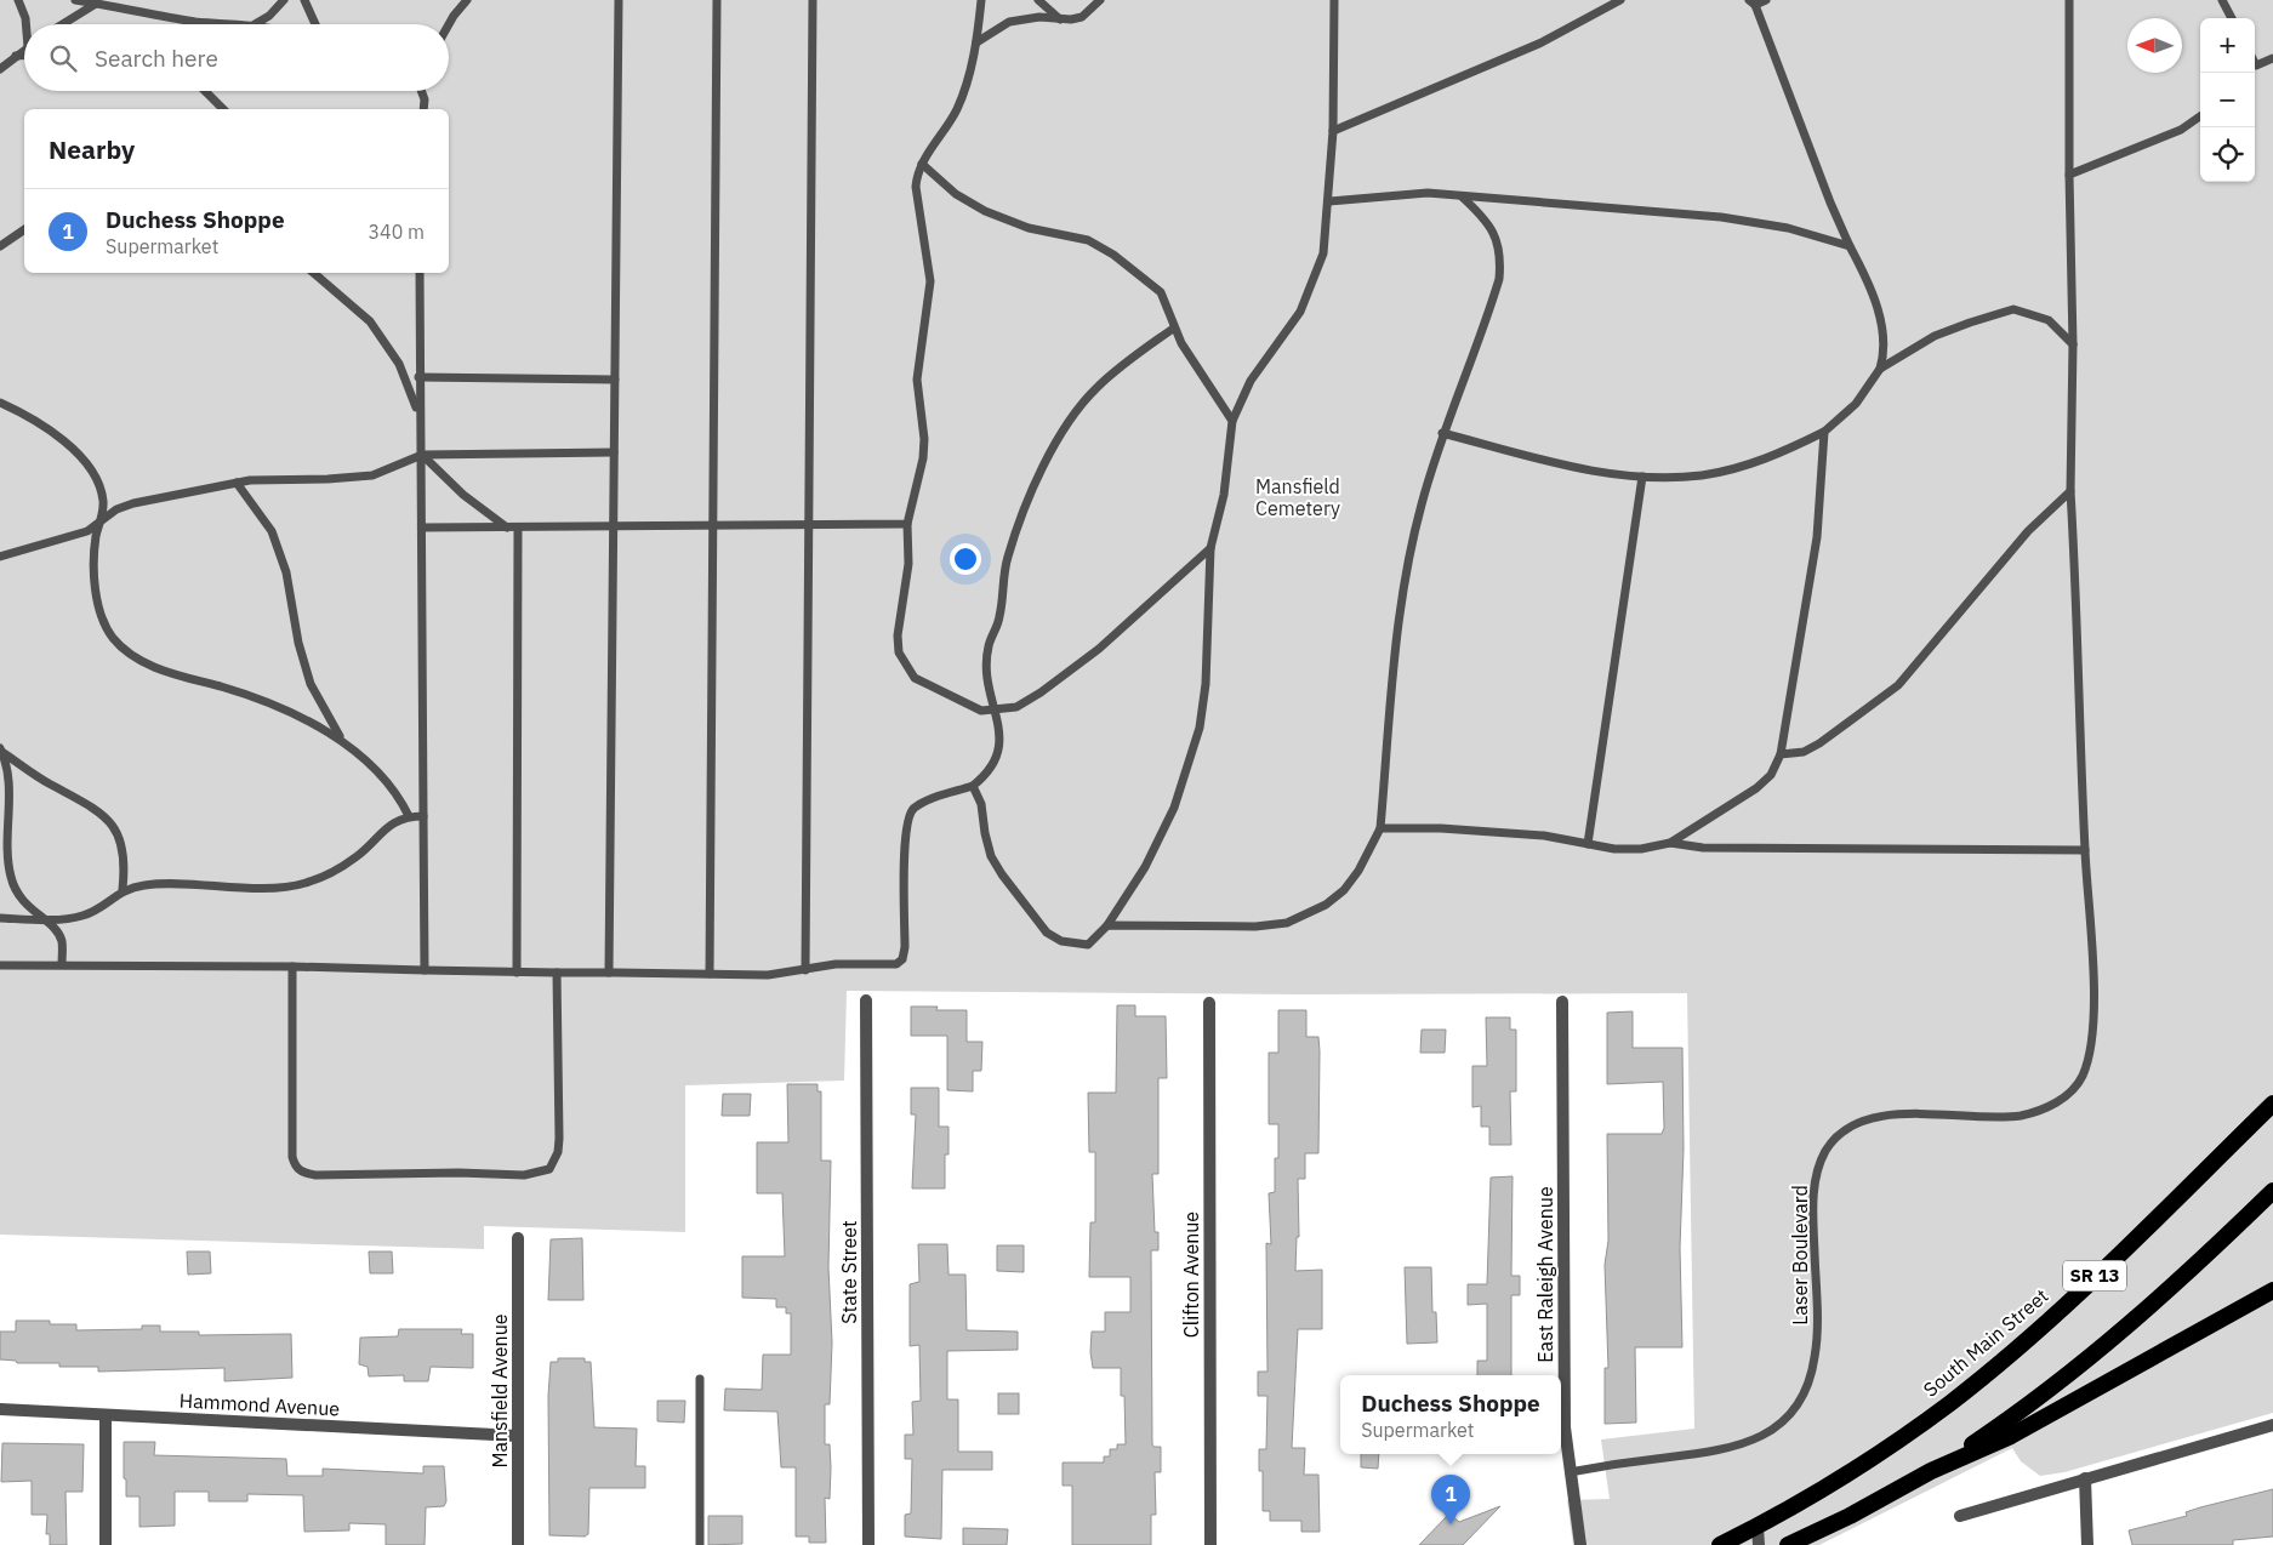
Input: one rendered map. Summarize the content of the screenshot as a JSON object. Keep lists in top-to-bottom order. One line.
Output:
{"streets":{"highway":["SR 13","South Main Street"],"street":["State Street","Clifton Avenue","East Raleigh Avenue","Mansfield Avenue","Hammond Avenue"],"lane":["Laser Boulevard"]},"crossings":[["Laser Boulevard","East Raleigh Avenue"],["Mansfield Avenue","Hammond Avenue"]],"parks":["Mansfield Cemetery"],"north":"left","page":{"map_buttons":["+","−"],"search":"Search here","heading":"Nearby","list":[{"mark":"1","name":"Duchess Shoppe","note":"Supermarket","value":"340 m"}],"popup":["Duchess Shoppe","Supermarket"],"pins":"1"}}
